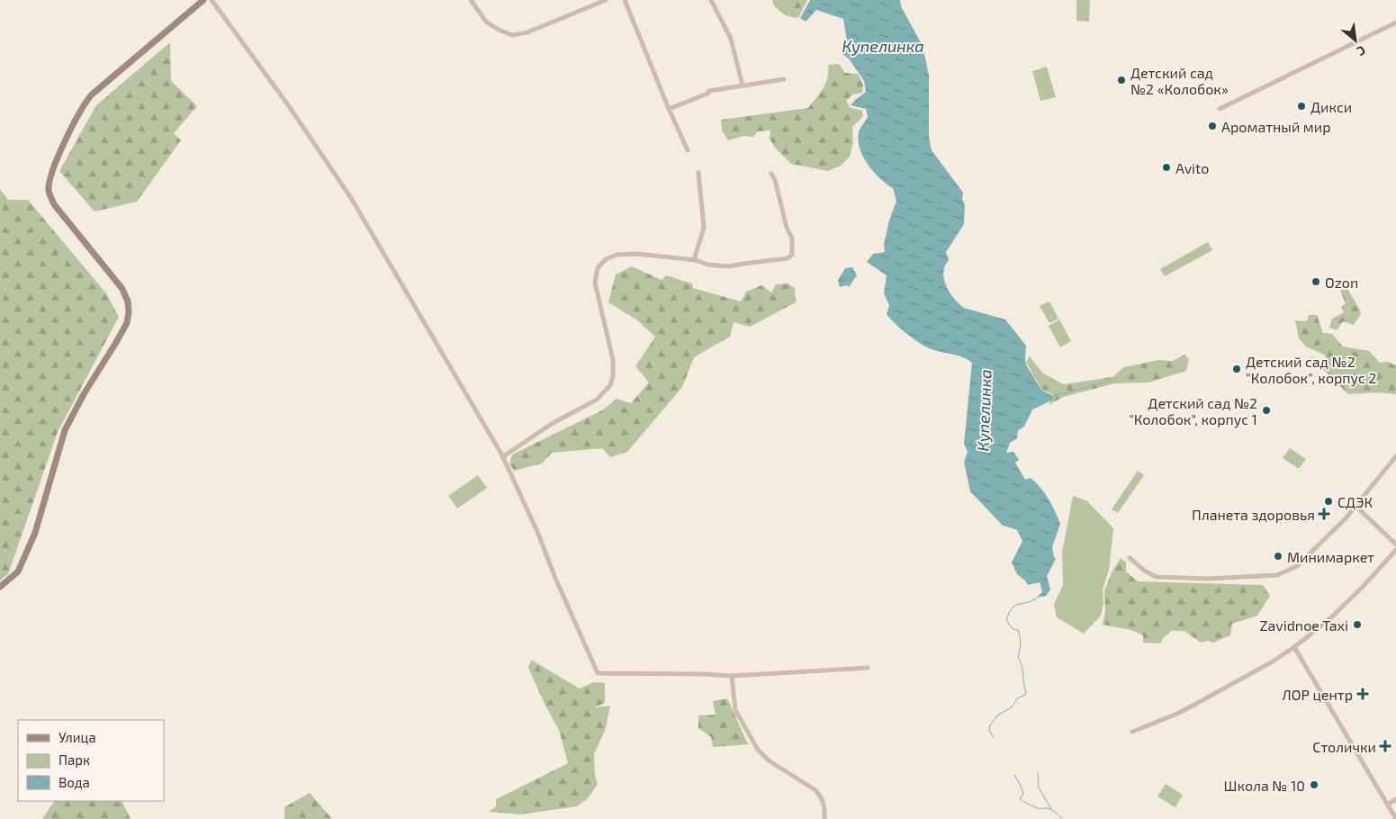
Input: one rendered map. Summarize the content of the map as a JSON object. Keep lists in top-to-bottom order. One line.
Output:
{"water":["Купелинка"],"places":{"other":["Детский сад №2 «Колобок»","Дикси","Ароматный мир","Avito","Ozon","Детский сад №2 \"Колобок\", корпус 2","Детский сад №2 \"Колобок\", корпус 1","СДЭК","Минимаркет","Zavidnoe Taxi","Школа № 10"],"health":["Планета здоровья","ЛОР центр","Столички"]},"legend":["Улица","Парк","Вода"],"north":"bottom right"}
